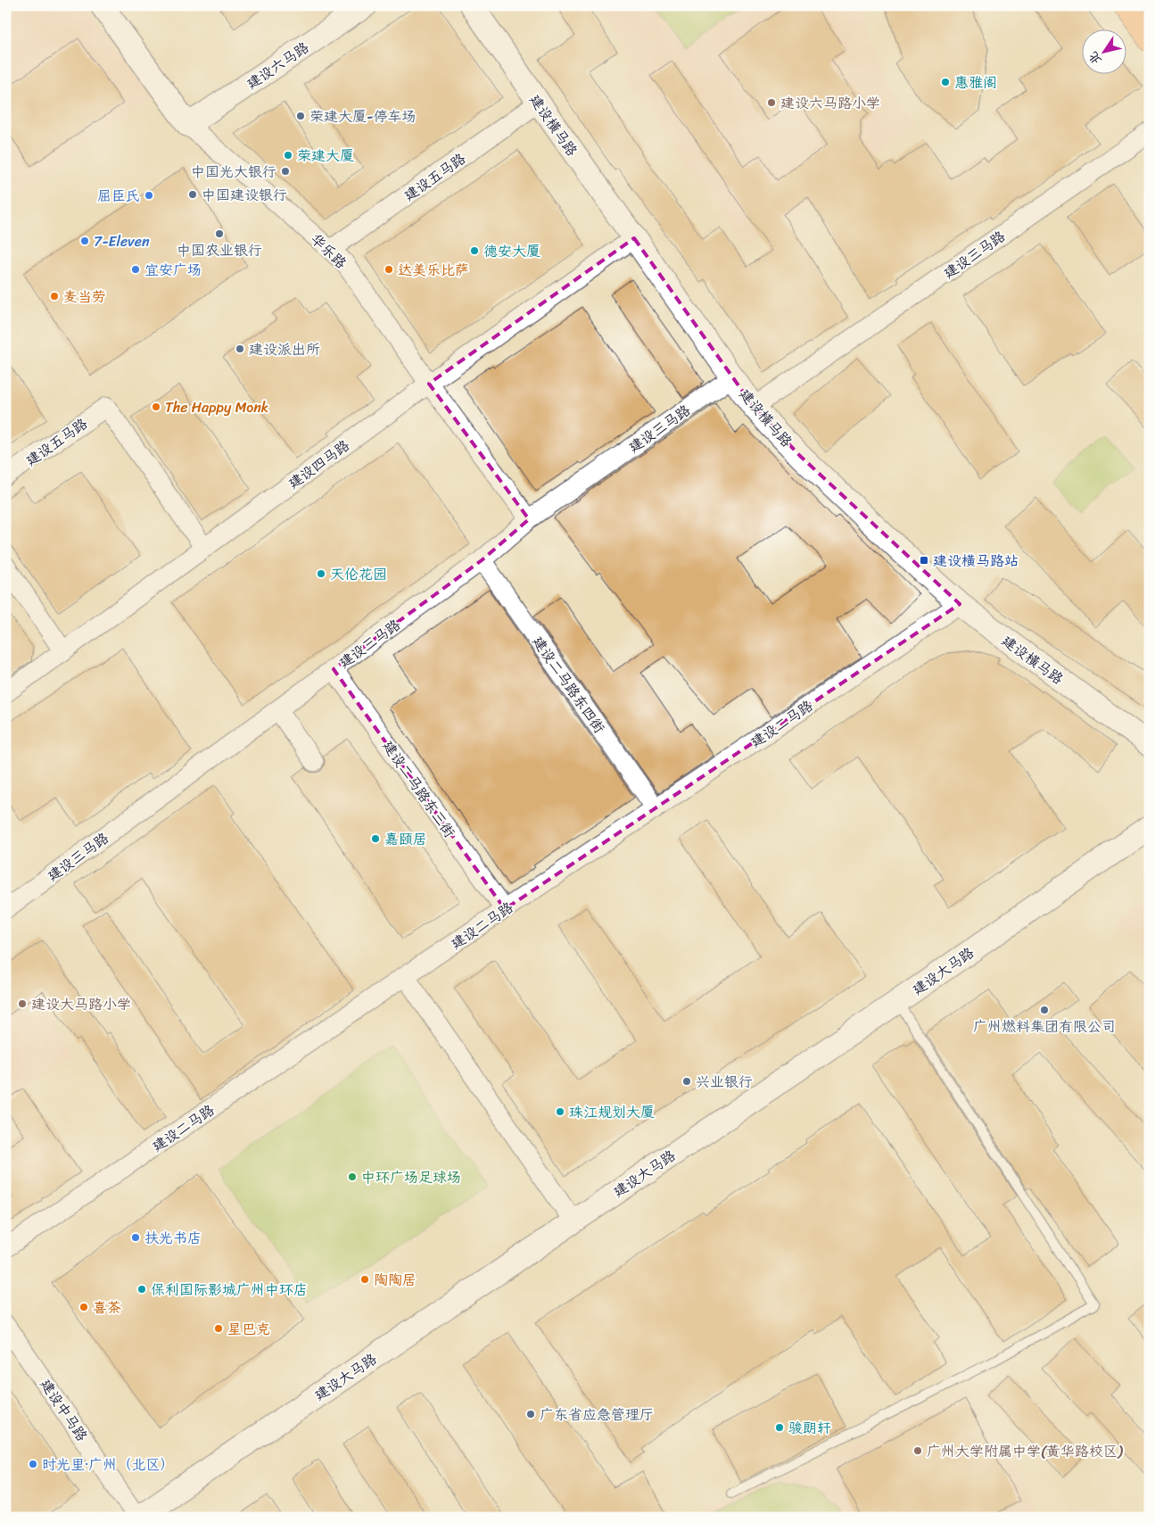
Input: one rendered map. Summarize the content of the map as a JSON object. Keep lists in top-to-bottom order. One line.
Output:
{"streets":{"street":["建设六马路","建设横马路","建设五马路","华乐路","建设三马路","建设四马路","建设二马路东四街","建设二马路","建设二马路东三街","建设大马路","建设中马路"]},"crossings":[["建设六马路","华乐路"],["建设横马路","建设五马路"],["建设横马路","建设三马路"],["建设横马路","建设四马路"],["建设横马路","建设二马路"],["建设五马路","华乐路"],["建设五马路","建设四马路"],["华乐路","建设三马路"],["华乐路","建设四马路"],["建设三马路","建设二马路东四街"],["建设三马路","建设二马路东三街"],["建设二马路东四街","建设二马路"],["建设二马路","建设二马路东三街"],["建设大马路","建设中马路"]],"places":{"other":["惠雅阁","建设六马路小学","荣建大厦-停车场","荣建大厦","中国光大银行","中国建设银行","屈臣氏","中国农业银行","7-Eleven","德安大厦","宜安广场","达美乐比萨","麦当劳","建设派出所","The Happy Monk","天伦花园","嘉颐居","建设大马路小学","广州燃料集团有限公司","兴业银行","珠江规划大厦","中环广场足球场","扶光书店","陶陶居","保利国际影城广州中环店","喜茶","星巴克","广东省应急管理厅","骏朗轩","广州大学附属中学(黄华路校区)","时光里·广州（北区）"],"transit":["建设横马路站"]},"north":"bottom left"}
